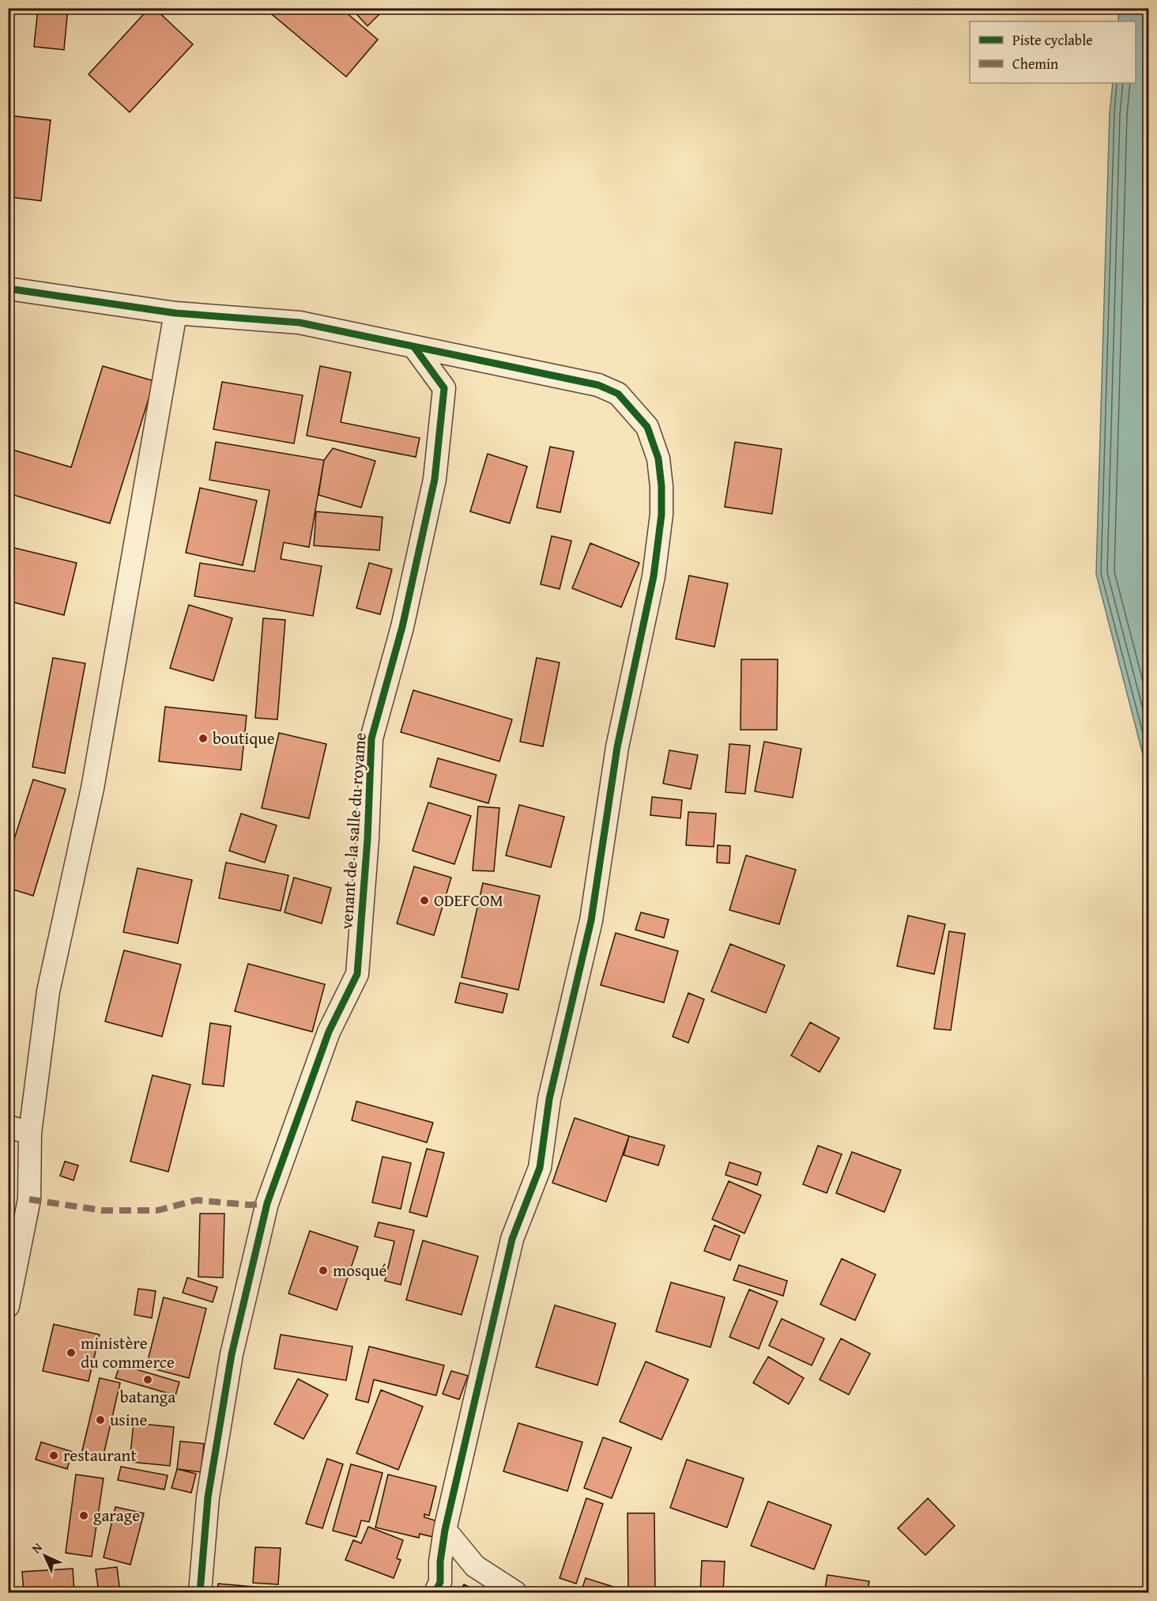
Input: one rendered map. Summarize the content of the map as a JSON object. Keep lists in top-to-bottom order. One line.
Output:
{"streets":{"street":["venant de la salle du royame"]},"places":["boutique","ODEFCOM","mosqué","ministère du commerce","batanga","usine","restaurant","garage"],"legend":["Piste cyclable","Chemin"],"north":"top left"}
